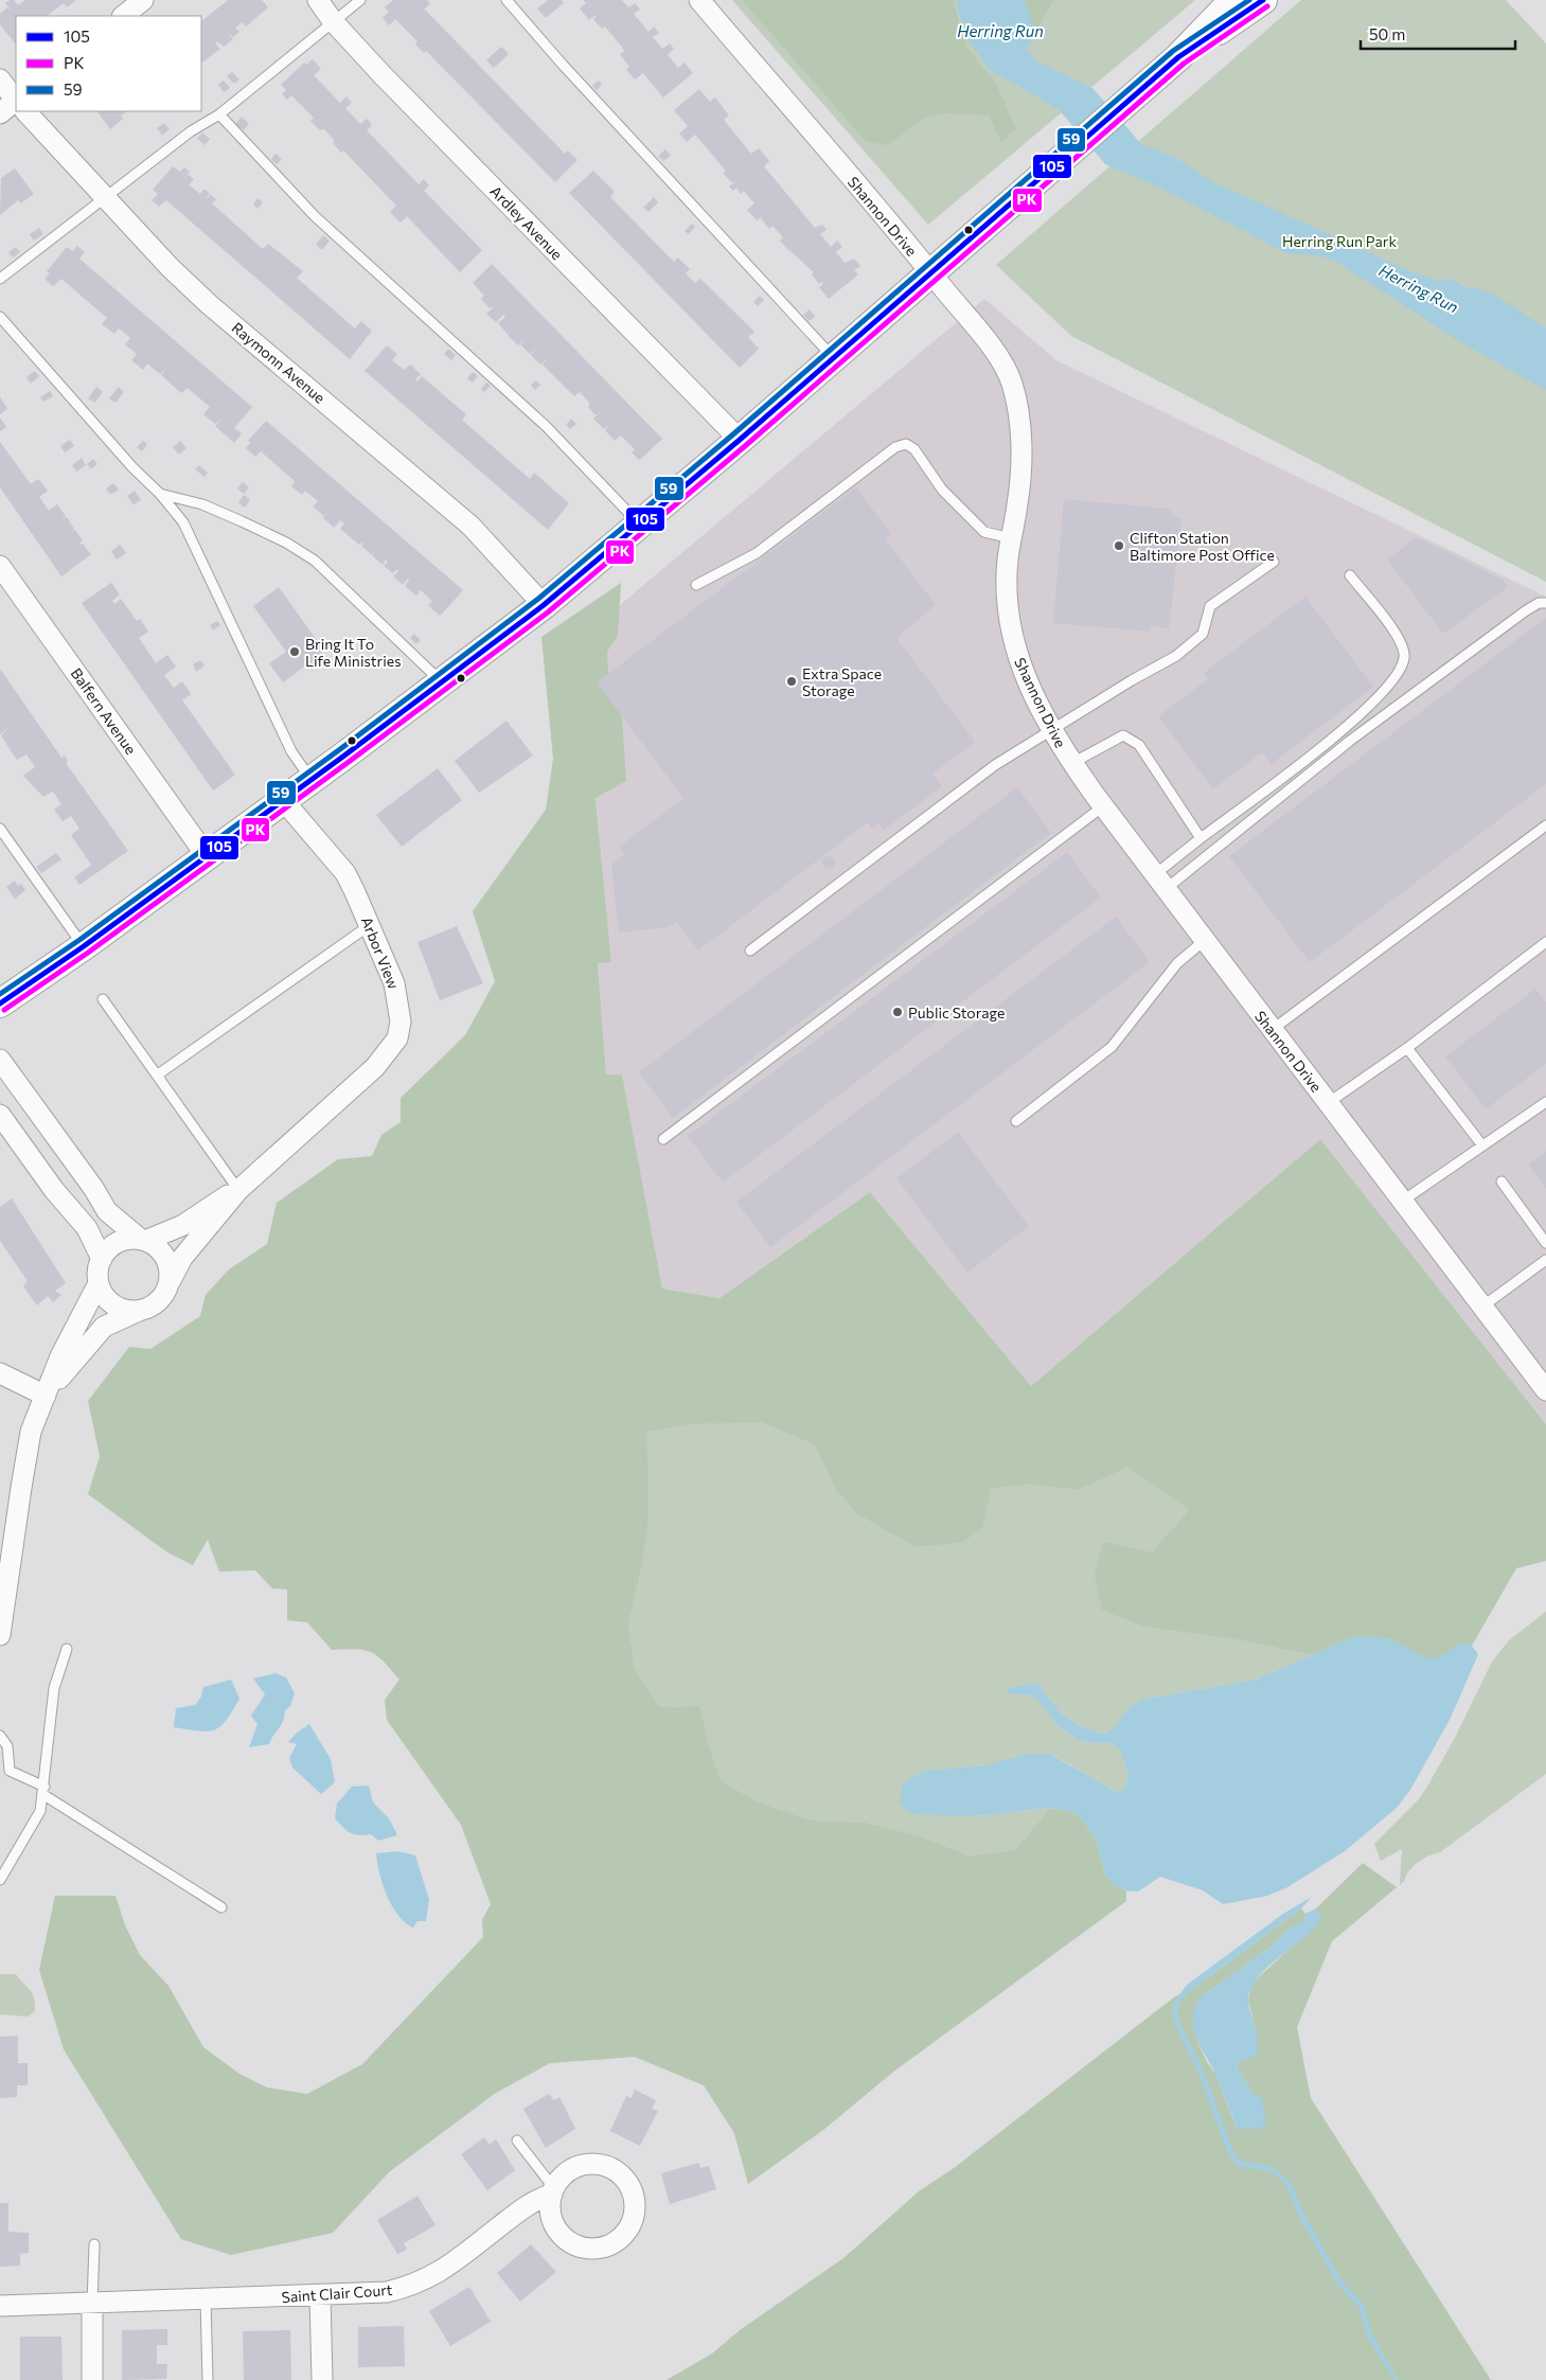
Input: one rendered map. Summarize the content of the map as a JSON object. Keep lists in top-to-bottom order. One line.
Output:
{"streets":{"street":["Shannon Drive","Ardley Avenue","Raymonn Avenue","Balfern Avenue","Arbor View","Saint Clair Court"]},"water":["Herring Run"],"parks":["Herring Run Park"],"places":["Clifton Station Baltimore Post Office","Bring It To Life Ministries","Extra Space Storage","Public Storage"],"lines":["transit line 105","transit line 59","transit line PK"],"legend":["105","PK","59"],"scale_bar":"50 m"}
